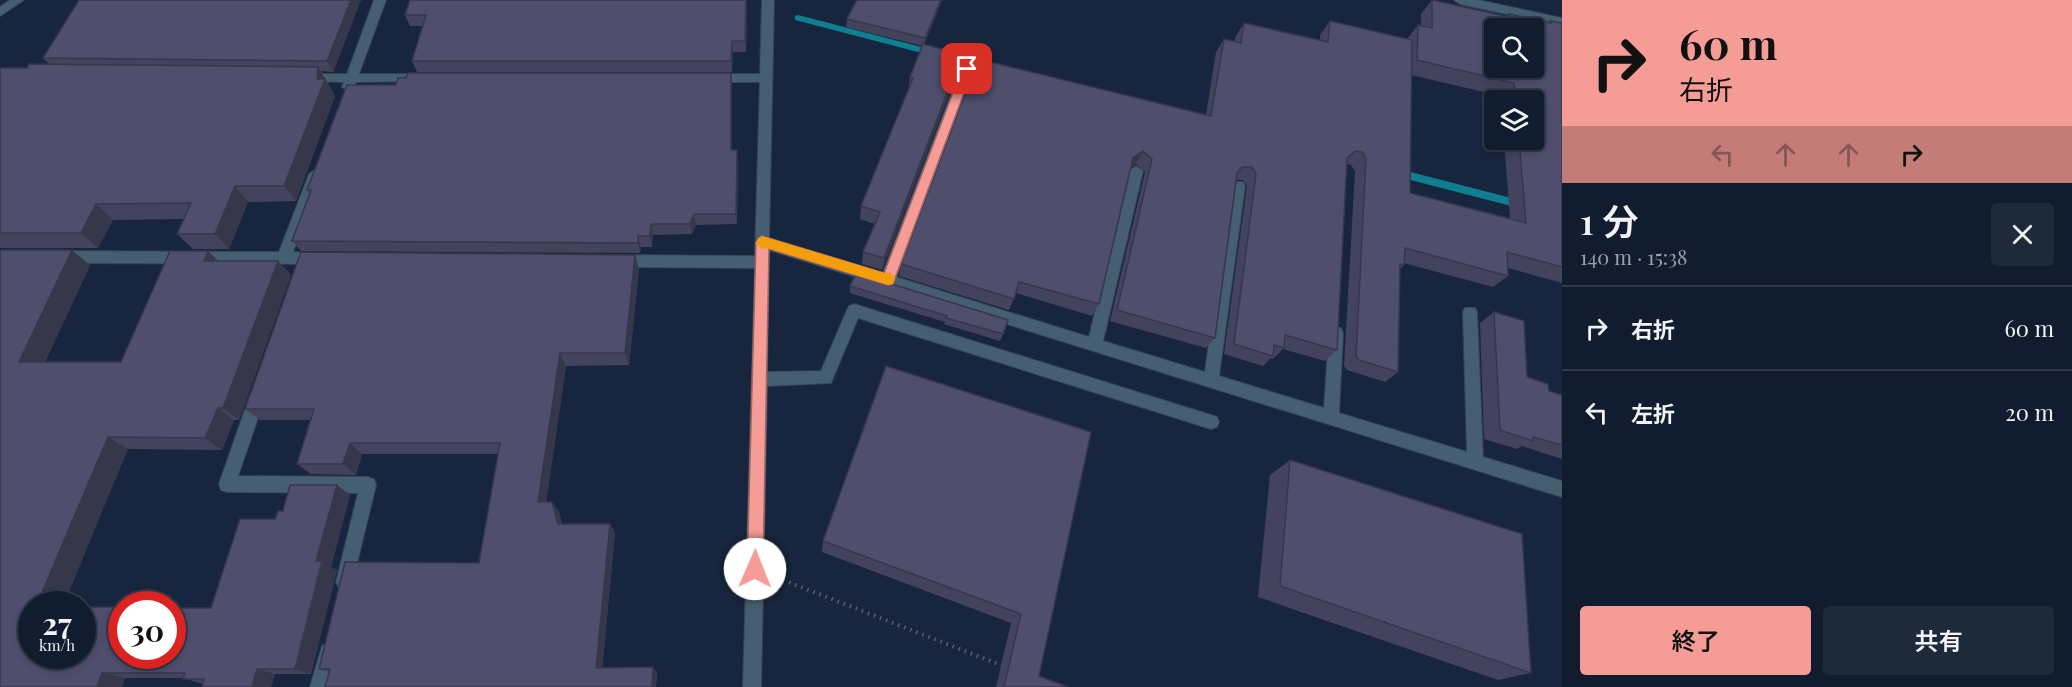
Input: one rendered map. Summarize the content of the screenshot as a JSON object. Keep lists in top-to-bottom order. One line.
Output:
{"page":{"turn":["60 m","右折"],"heading":["1 分","140 m · 15:38"],"list":[{"name":"右折","value":"60 m"},{"name":"左折","value":"20 m"}],"speed":"27 km/h","limit":"30","buttons":["終了","共有"]}}
